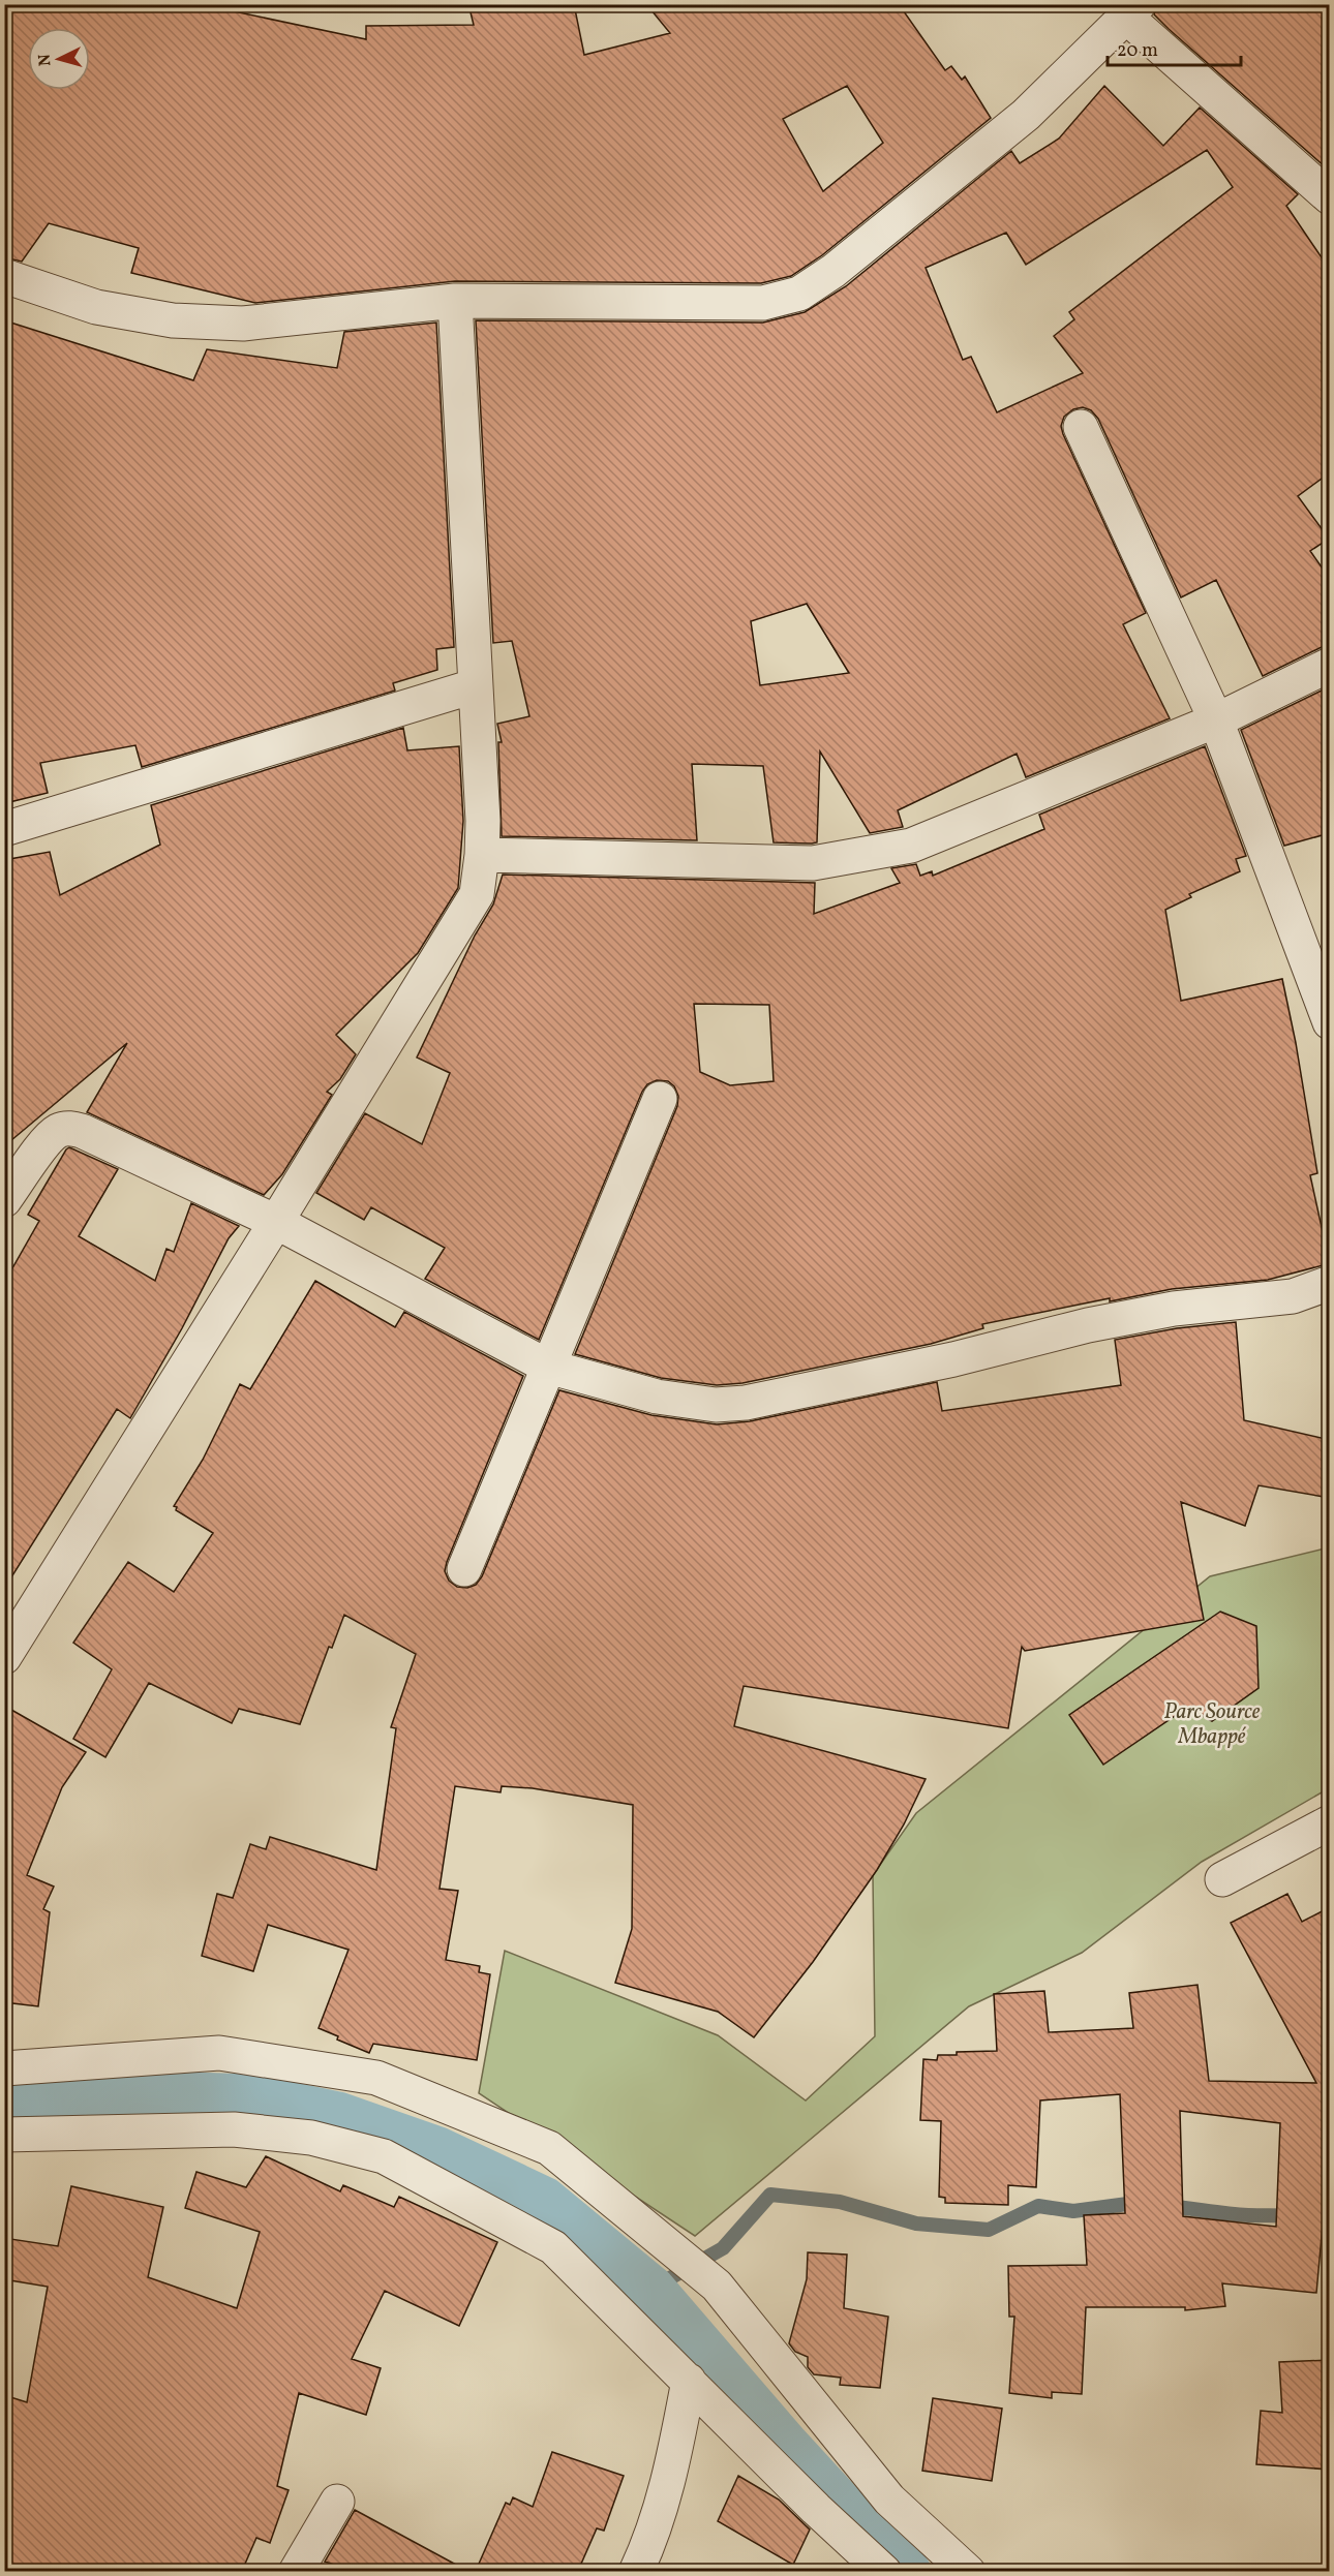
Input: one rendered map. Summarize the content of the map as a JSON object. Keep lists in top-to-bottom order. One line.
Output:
{"parks":["Parc Source Mbappé"],"scale_bar":"20 m","north":"left"}
